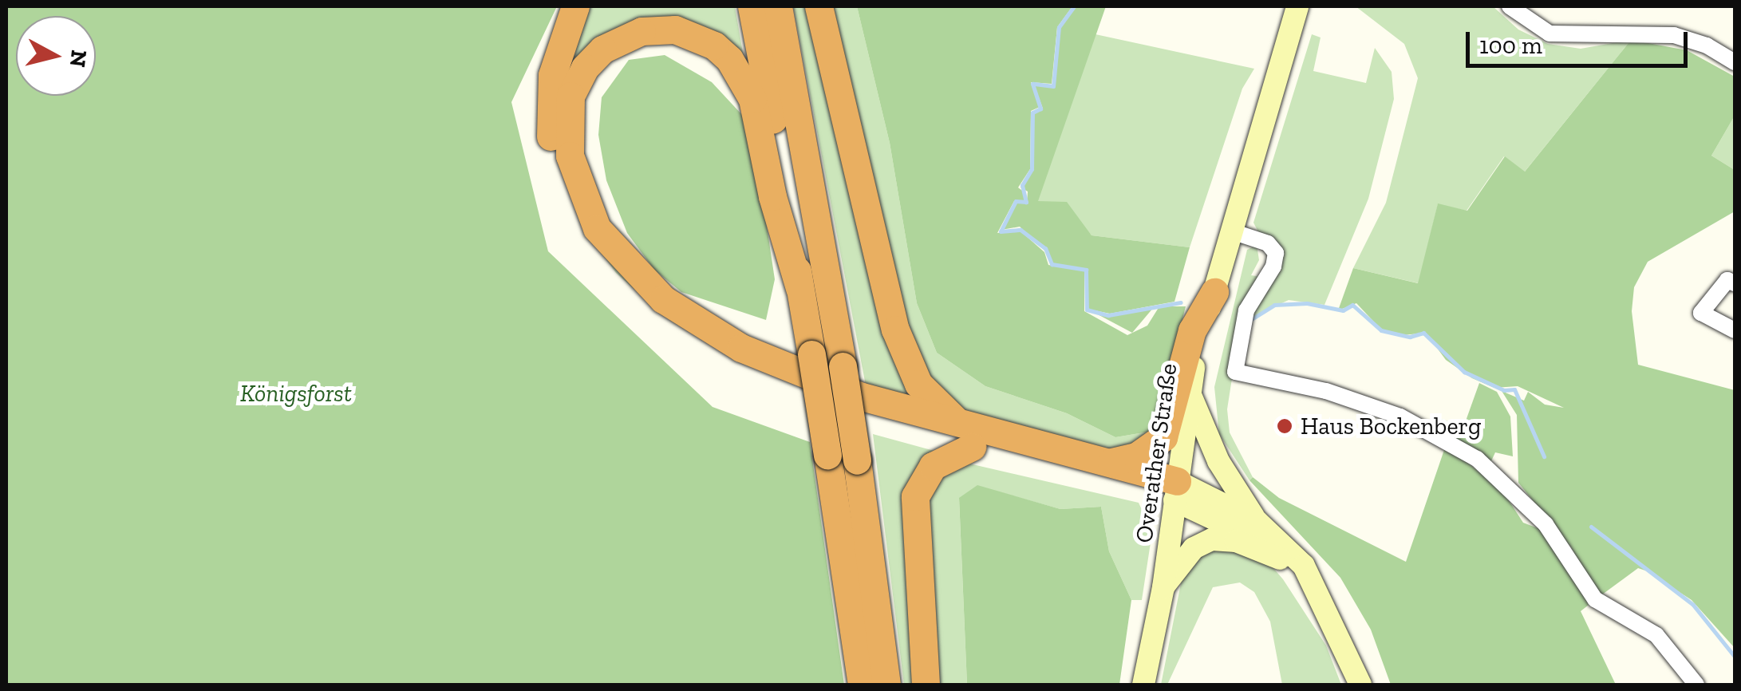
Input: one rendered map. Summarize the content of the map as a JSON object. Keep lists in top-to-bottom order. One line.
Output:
{"streets":{"main road":["Overather Straße"]},"parks":["Königsforst"],"places":["Haus Bockenberg"],"scale_bar":"100 m","north":"right"}
